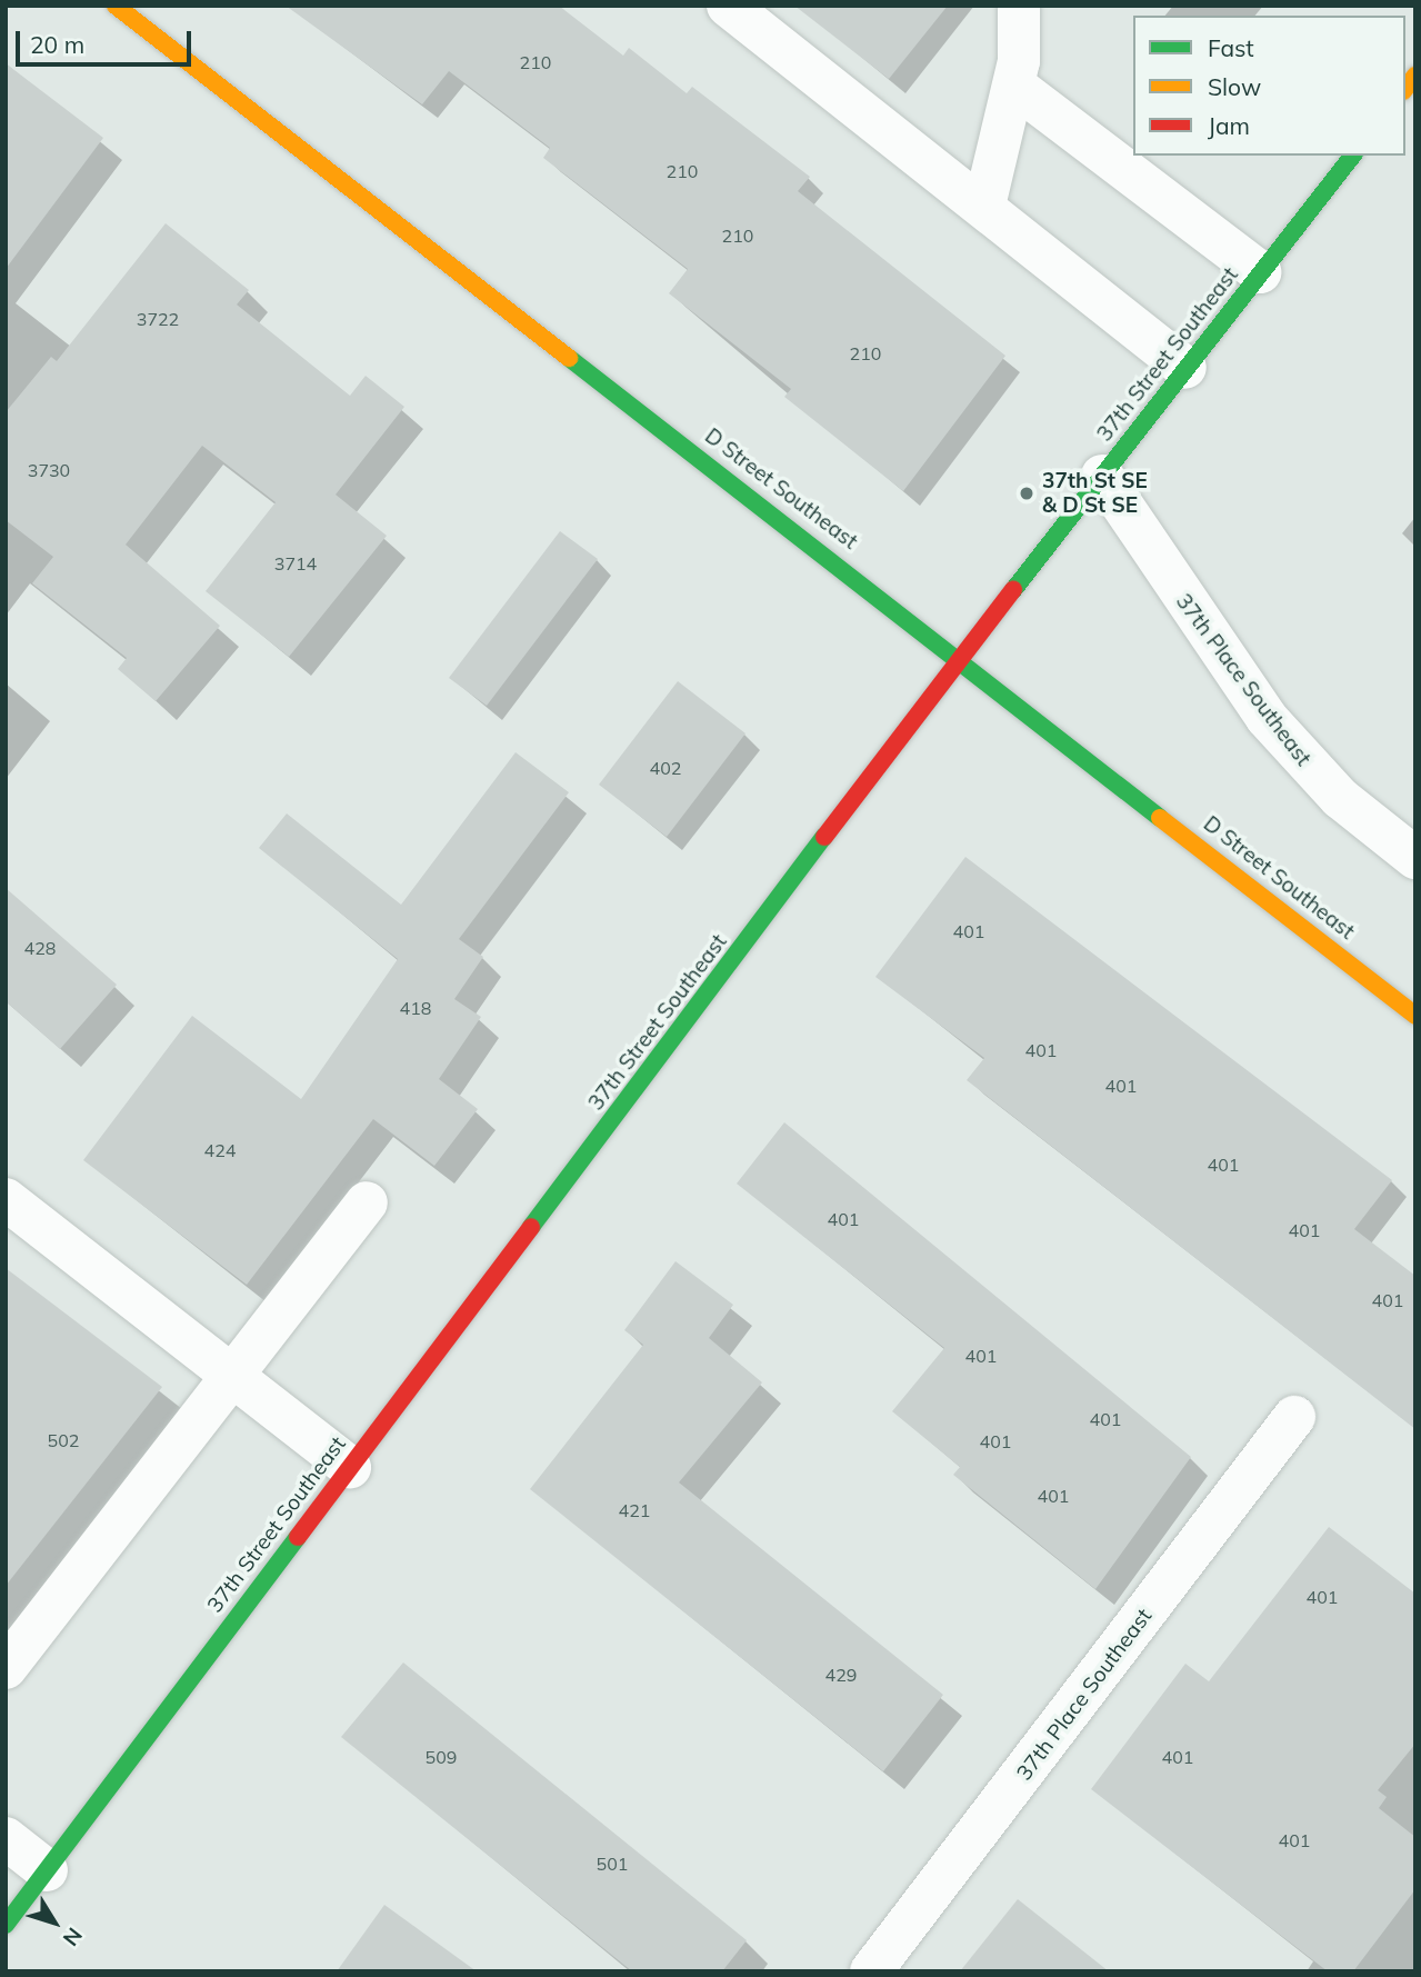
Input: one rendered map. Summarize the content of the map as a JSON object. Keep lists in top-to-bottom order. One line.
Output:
{"streets":{"street":["37th Street Southeast","D Street Southeast","37th Place Southeast"]},"crossings":[["37th Street Southeast","D Street Southeast"],["37th Street Southeast","37th Place Southeast"]],"places":["37th St SE & D St SE"],"house_numbers":["210","210","210","3722","210","3730","3714","402","401","428","418","401","401","424","401","401","401","401","401","401","502","401","401","421","401","429","509","401","401","501"],"legend":["Fast","Slow","Jam"],"scale_bar":"20 m","north":"bottom right"}
